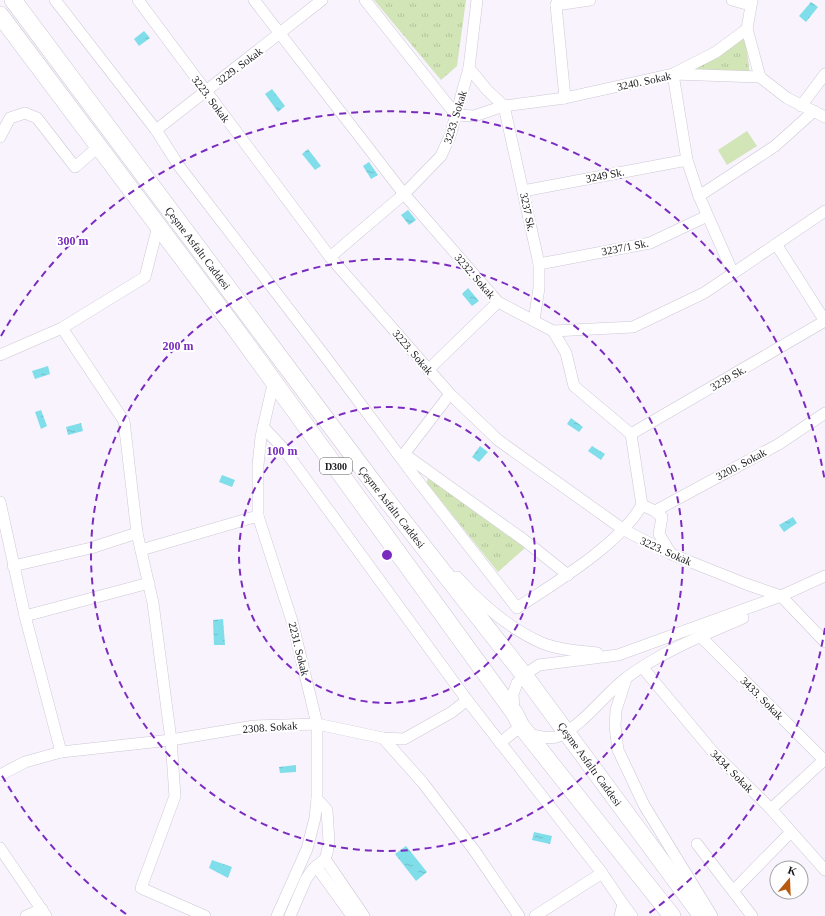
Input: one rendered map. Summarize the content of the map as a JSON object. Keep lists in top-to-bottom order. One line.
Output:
{"streets":{"highway":["Çeşme Asfaltı Caddesi","D300"],"street":["3229. Sokak","3240. Sokak","3223. Sokak","3233. Sokak","3249 Sk.","3237 Sk.","3237/1 Sk.","3232. Sokak","3239 Sk.","3200. Sokak","2231. Sokak","3433. Sokak","2308. Sokak","3434. Sokak"]},"crossings":[["3229. Sokak","3223. Sokak"],["3229. Sokak","3232. Sokak"],["3240. Sokak","3233. Sokak"],["3240. Sokak","3237 Sk."],["3223. Sokak","3233. Sokak"],["3233. Sokak","3232. Sokak"],["3249 Sk.","3237 Sk."],["3237 Sk.","3237/1 Sk."],["3237 Sk.","3232. Sokak"],["Çeşme Asfaltı Caddesi","2231. Sokak"],["2231. Sokak","2308. Sokak"]],"north":"top","rings":["300 m","200 m","100 m"]}
